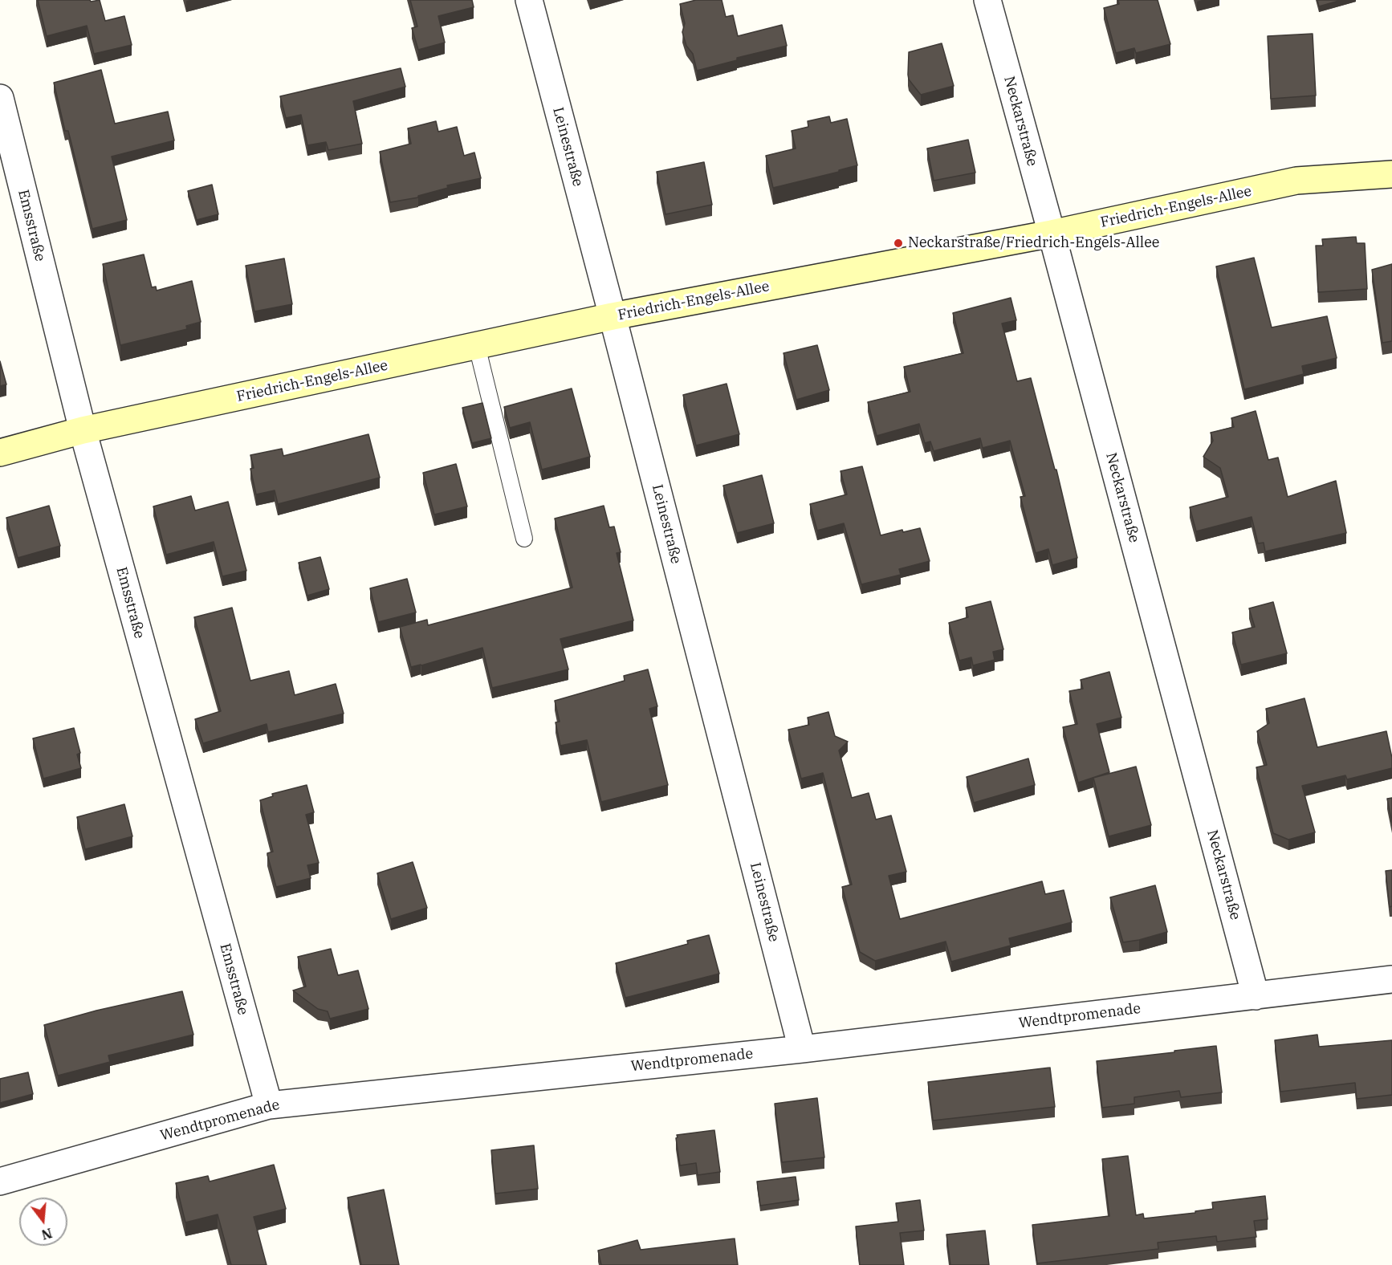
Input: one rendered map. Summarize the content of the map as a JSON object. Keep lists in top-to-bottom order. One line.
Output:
{"streets":{"street":["Neckarstraße","Leinestraße","Friedrich-Engels-Allee","Emsstraße","Wendtpromenade"]},"crossings":[["Neckarstraße","Friedrich-Engels-Allee"],["Neckarstraße","Wendtpromenade"],["Leinestraße","Friedrich-Engels-Allee"],["Leinestraße","Wendtpromenade"],["Friedrich-Engels-Allee","Emsstraße"],["Emsstraße","Wendtpromenade"]],"places":["Neckarstraße/Friedrich-Engels-Allee"],"north":"bottom"}
